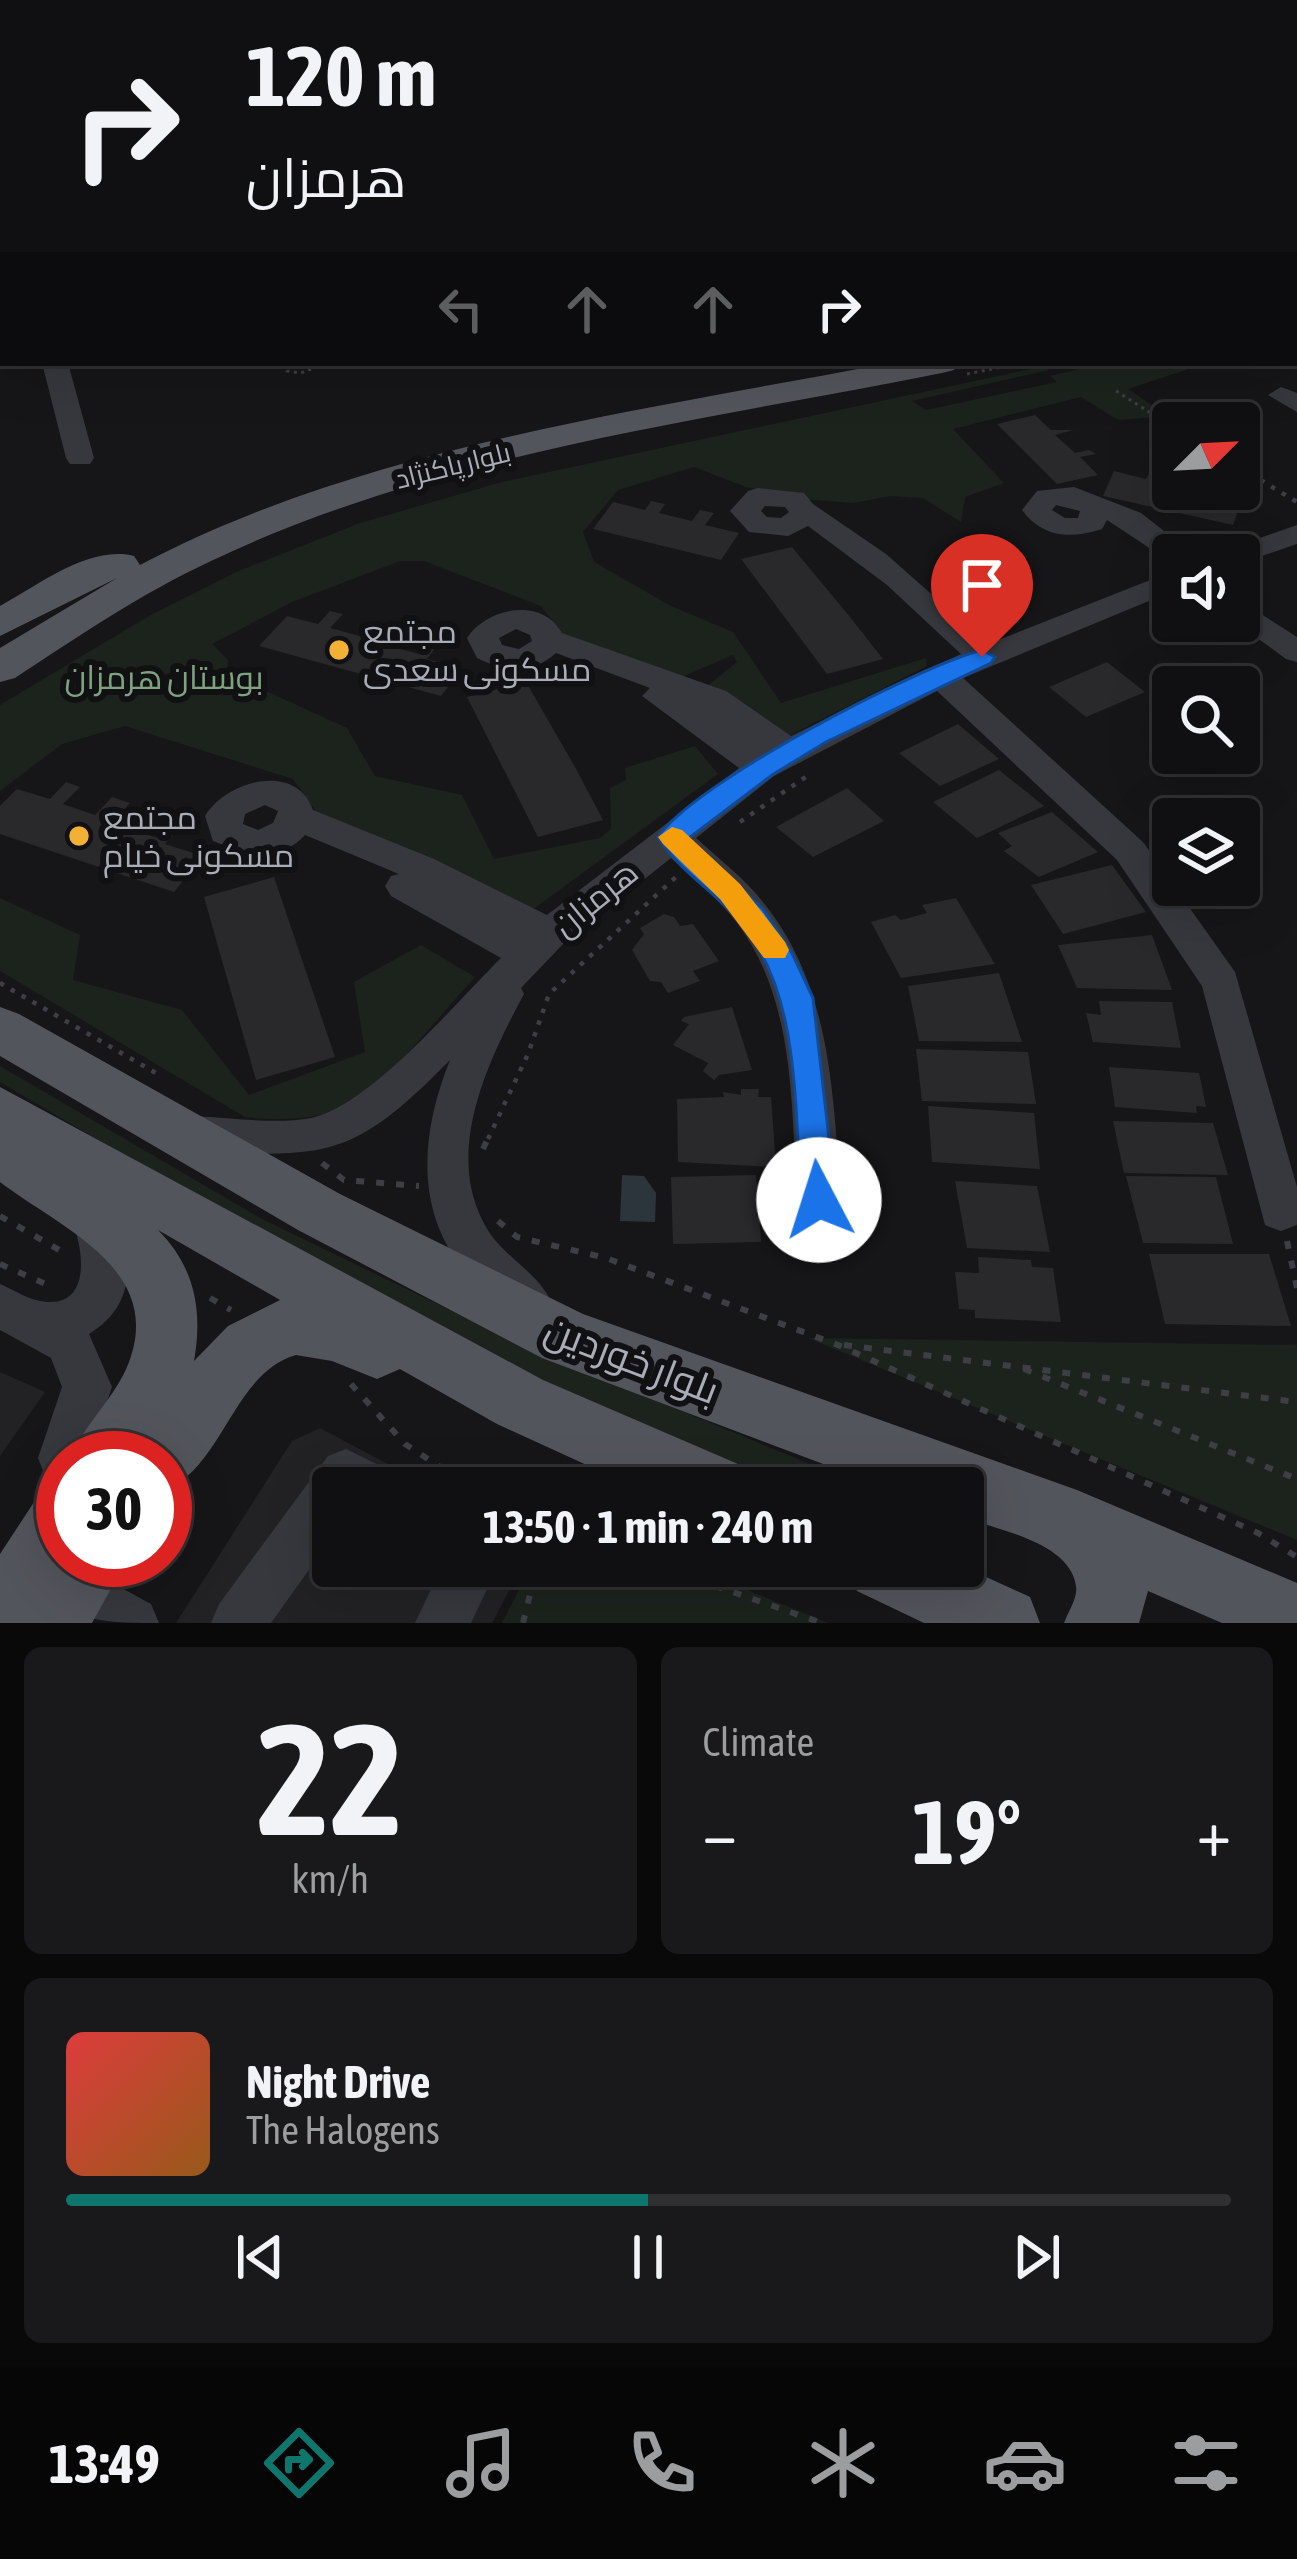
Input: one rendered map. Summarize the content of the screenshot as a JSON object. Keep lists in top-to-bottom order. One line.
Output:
{"streets":{"main road":["بلوار پاکنژاد","بلوار خوردین"],"street":["هرمزان"]},"crossings":[["هرمزان","بلوار خوردین"]],"parks":["بوستان هرمزان"],"places":["مجتمع مسکونی سعدی","مجتمع مسکونی خیام"],"north":"top right","page":{"turn":["120 m","هرمزان"],"limit":"30","trip":"13:50 · 1 min · 240 m","tile":[["22","km/h"],"Climate"],"heat":["−","19°","+"],"song":["Night Drive","The Halogens"],"tabs":"13:49"}}
